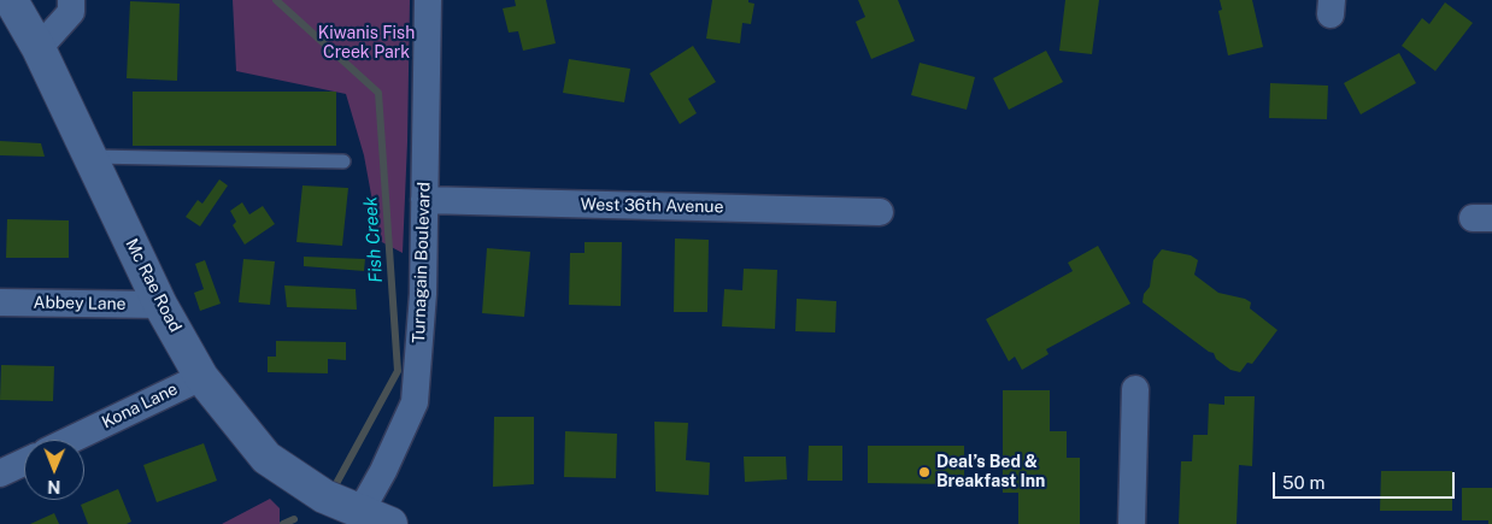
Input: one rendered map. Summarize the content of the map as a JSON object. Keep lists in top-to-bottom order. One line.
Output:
{"streets":{"street":["West 36th Avenue","Turnagain Boulevard","Mc Rae Road","Abbey Lane","Kona Lane"]},"crossings":[["West 36th Avenue","Turnagain Boulevard"],["Turnagain Boulevard","Mc Rae Road"],["Mc Rae Road","Abbey Lane"],["Mc Rae Road","Kona Lane"]],"water":["Fish Creek"],"parks":["Kiwanis Fish Creek Park"],"places":["Deal’s Bed & Breakfast Inn"],"scale_bar":"50 m","north":"bottom"}
